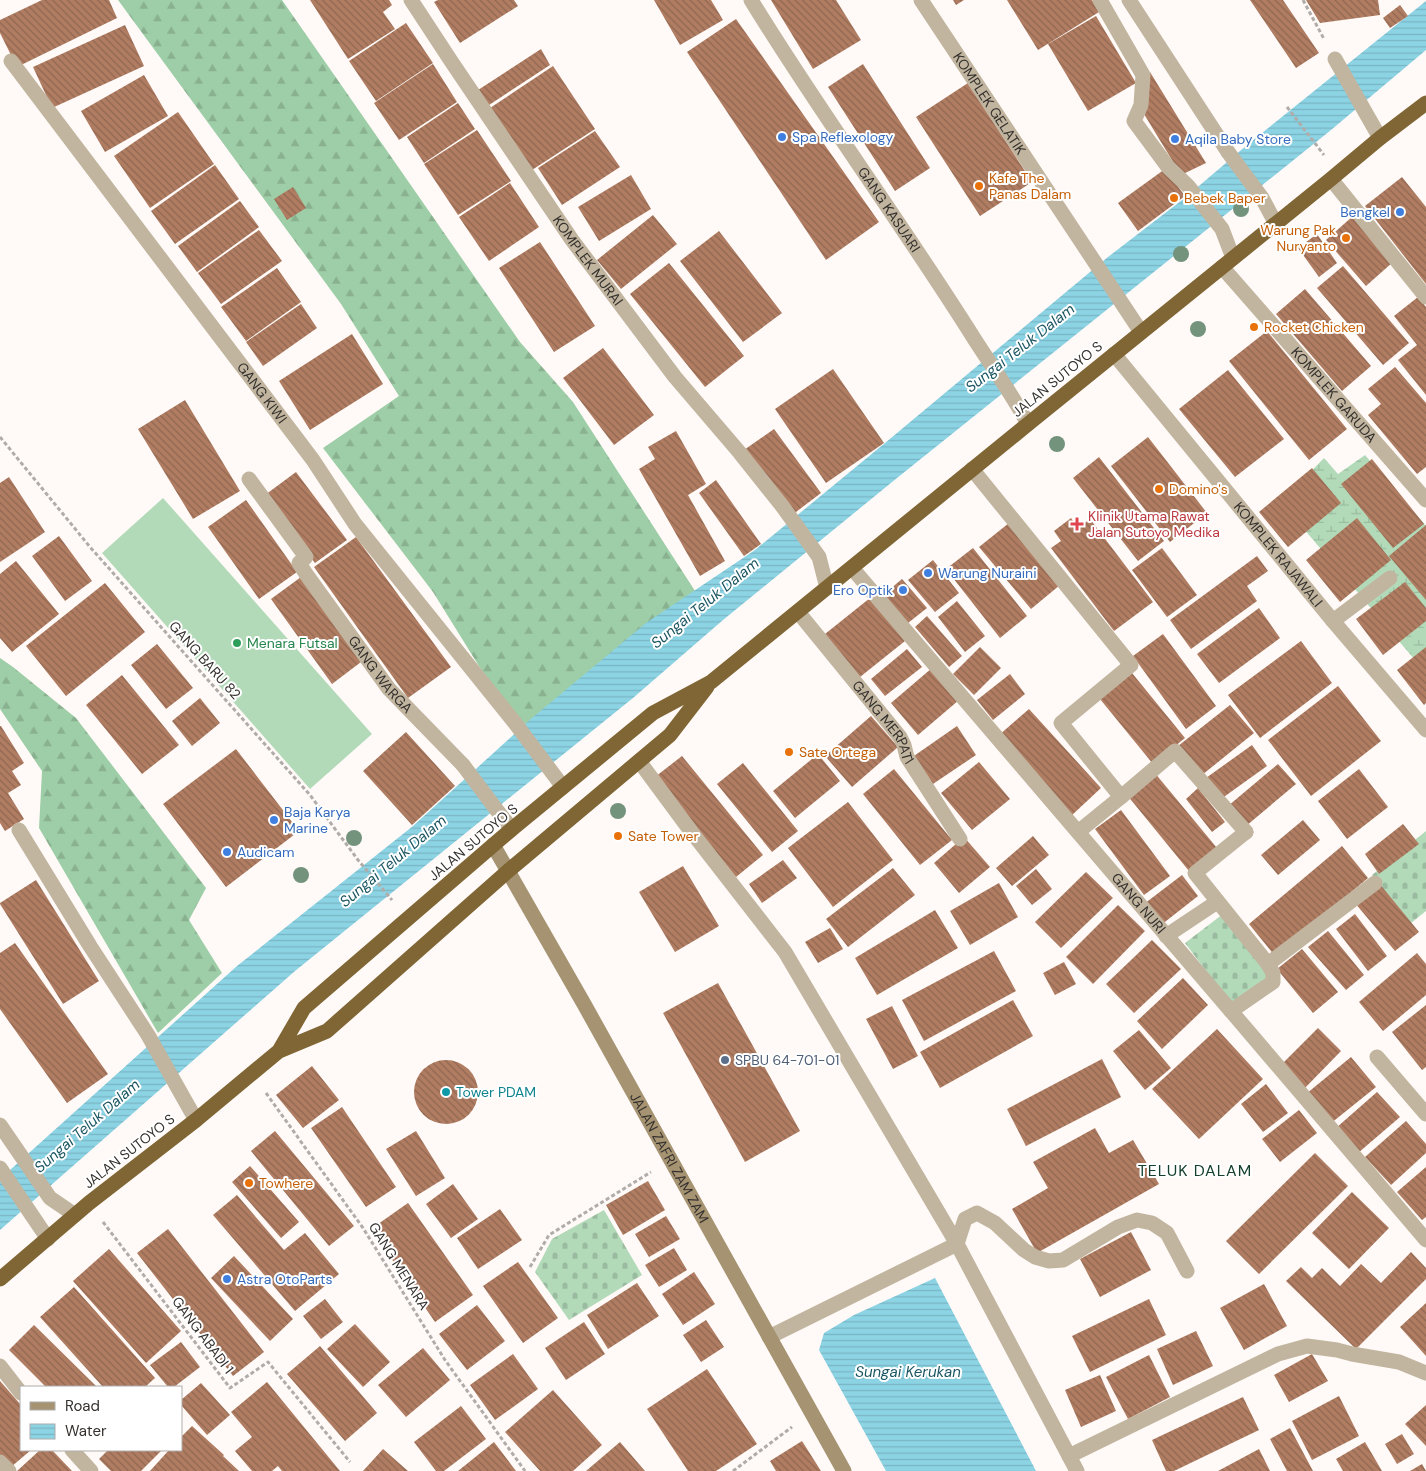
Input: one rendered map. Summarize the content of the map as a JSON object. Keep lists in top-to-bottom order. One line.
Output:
{"streets":{"highway":["JALAN SUTOYO S"],"main road":["JALAN ZAFRI ZAM ZAM"],"street":["KOMPLEK GELATIK","GANG KASUARI","KOMPLEK MURAI","GANG KIWI","KOMPLEK GARUDA","KOMPLEK RAJAWALI","GANG WARGA","GANG MERPATI","GANG NURI"],"path":["GANG BARU 82","GANG MENARA","GANG ABADI 1"]},"crossings":[["KOMPLEK GELATIK","JALAN SUTOYO S"],["GANG KASUARI","JALAN SUTOYO S"],["KOMPLEK MURAI","JALAN SUTOYO S"],["JALAN SUTOYO S","GANG KIWI"],["JALAN SUTOYO S","KOMPLEK GARUDA"],["JALAN SUTOYO S","KOMPLEK RAJAWALI"],["JALAN SUTOYO S","GANG WARGA"],["JALAN SUTOYO S","GANG MERPATI"],["JALAN SUTOYO S","GANG NURI"],["JALAN SUTOYO S","JALAN ZAFRI ZAM ZAM"],["JALAN SUTOYO S","GANG MENARA"],["JALAN SUTOYO S","GANG ABADI 1"]],"districts":["TELUK DALAM"],"water":["Sungai Teluk Dalam","Sungai Kerukan"],"places":{"other":["Spa Reflexology","Aqila Baby Store","Kafe The Panas Dalam","Bebek Baper","Bengkel","Warung Pak Nuryanto","Rocket Chicken","Domino's","Warung Nuraini","Ero Optik","Menara Futsal","Sate Ortega","Baja Karya Marine","Sate Tower","Audicam","SPBU 64-701-01","Tower PDAM","Towhere","Astra OtoParts"],"health":["Klinik Utama Rawat Jalan Sutoyo Medika"]},"legend":["Road","Water"]}
